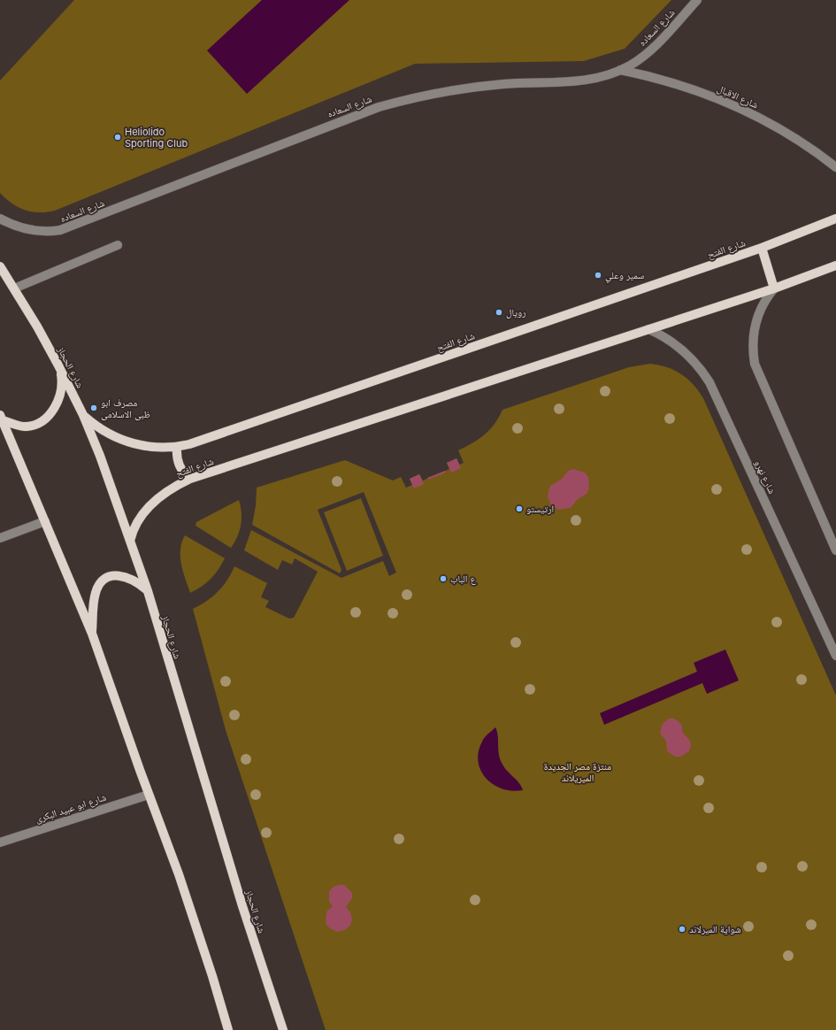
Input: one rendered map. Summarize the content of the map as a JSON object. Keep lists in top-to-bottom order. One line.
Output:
{"streets":{"main road":["شارع الفتح","شارع الحجاز"],"street":["شارع السعاده","شارع الاقبال","شارع نهرو","شارع ابو عبيد البكرى"]},"crossings":[["شارع السعاده","شارع الاقبال"],["شارع الفتح","شارع الحجاز"],["شارع الفتح","شارع نهرو"]],"parks":["منتزة مصر الجديدة الميريلاند"],"places":["Heliolido Sporting Club","سمير وعلي","رويال","مصرف ابو ظبى الاسلامى","ارتيستو","ع الباب","شواية الميرلاند"]}
